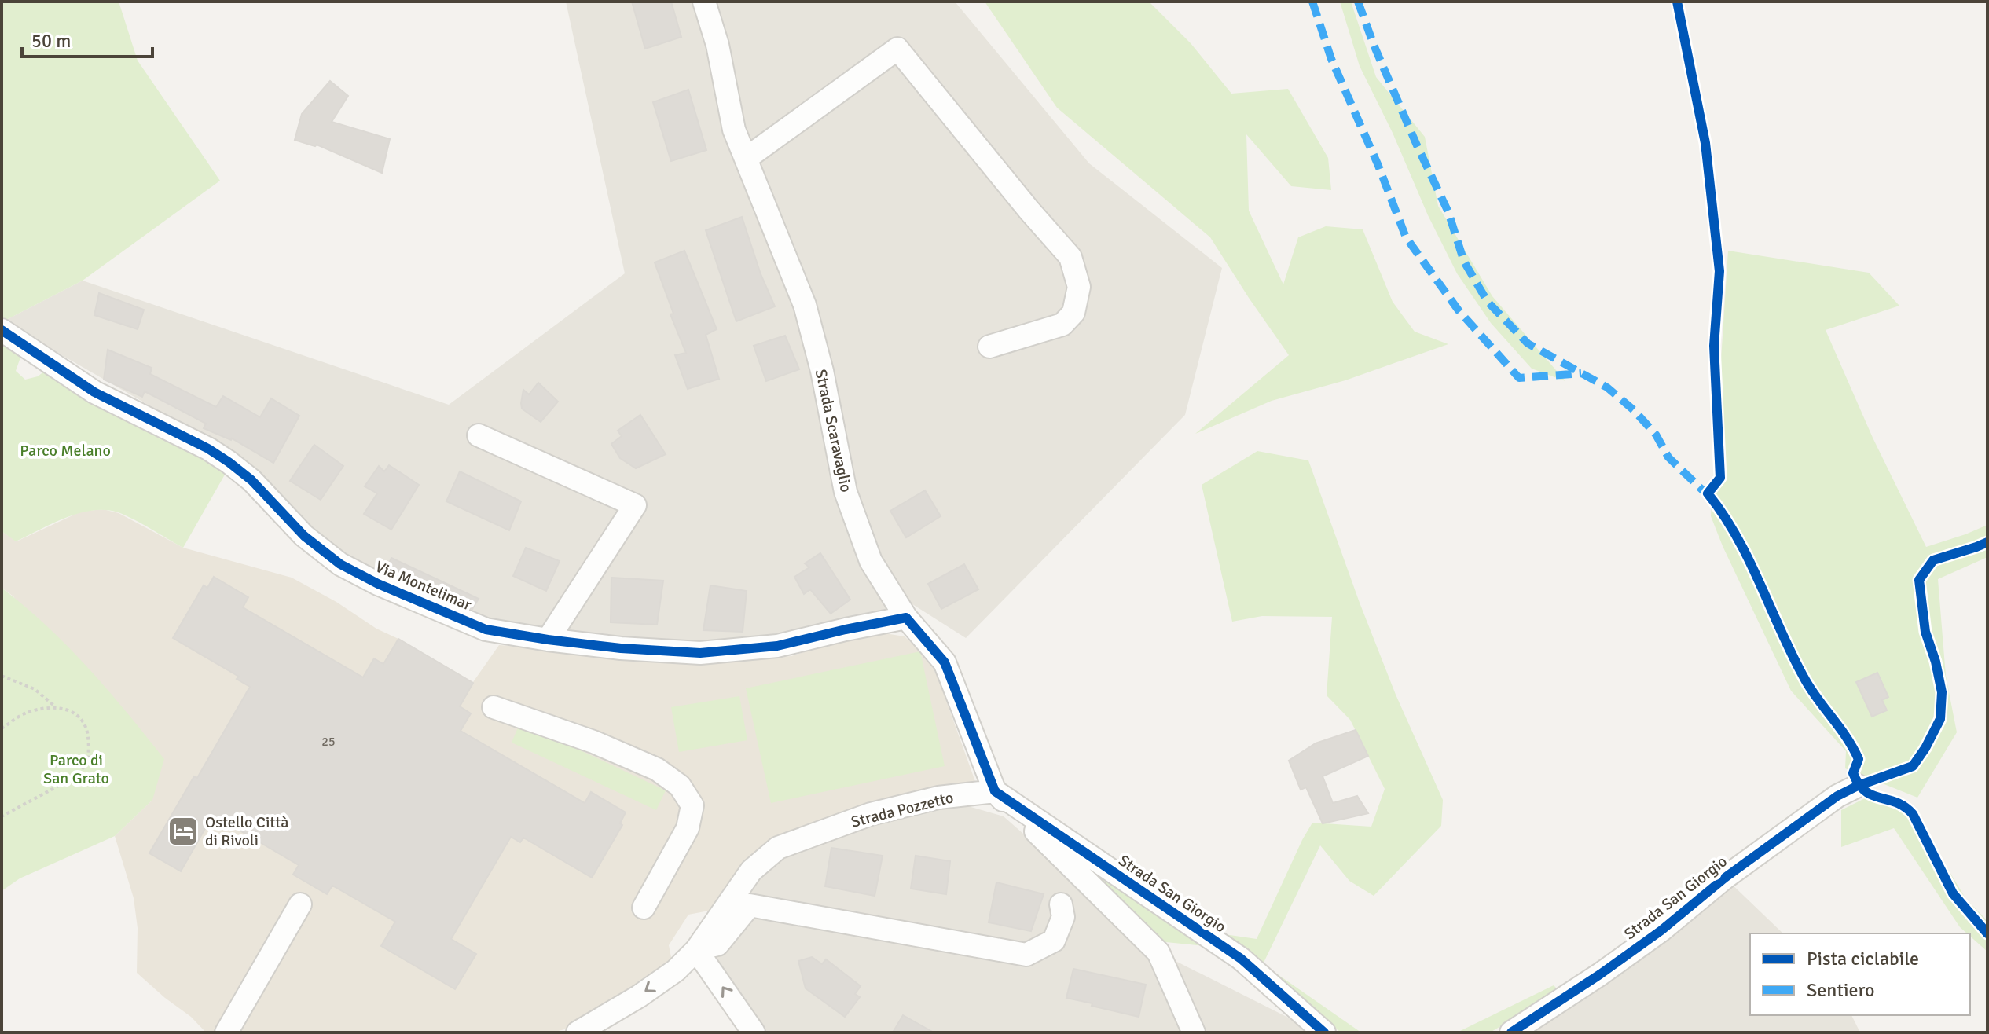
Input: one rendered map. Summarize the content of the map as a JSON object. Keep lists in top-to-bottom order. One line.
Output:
{"streets":{"street":["Strada Scaravaglio","Via Montelimar","Strada Pozzetto","Strada San Giorgio"]},"crossings":[["Strada Scaravaglio","Via Montelimar"],["Strada Scaravaglio","Strada Pozzetto"],["Strada Scaravaglio","Strada San Giorgio"],["Strada Pozzetto","Strada San Giorgio"]],"parks":["Parco Melano","Parco di San Grato"],"places":{"hotel":["Ostello Città di Rivoli"]},"house_numbers":["25"],"legend":["Pista ciclabile","Sentiero"],"scale_bar":"50 m"}
